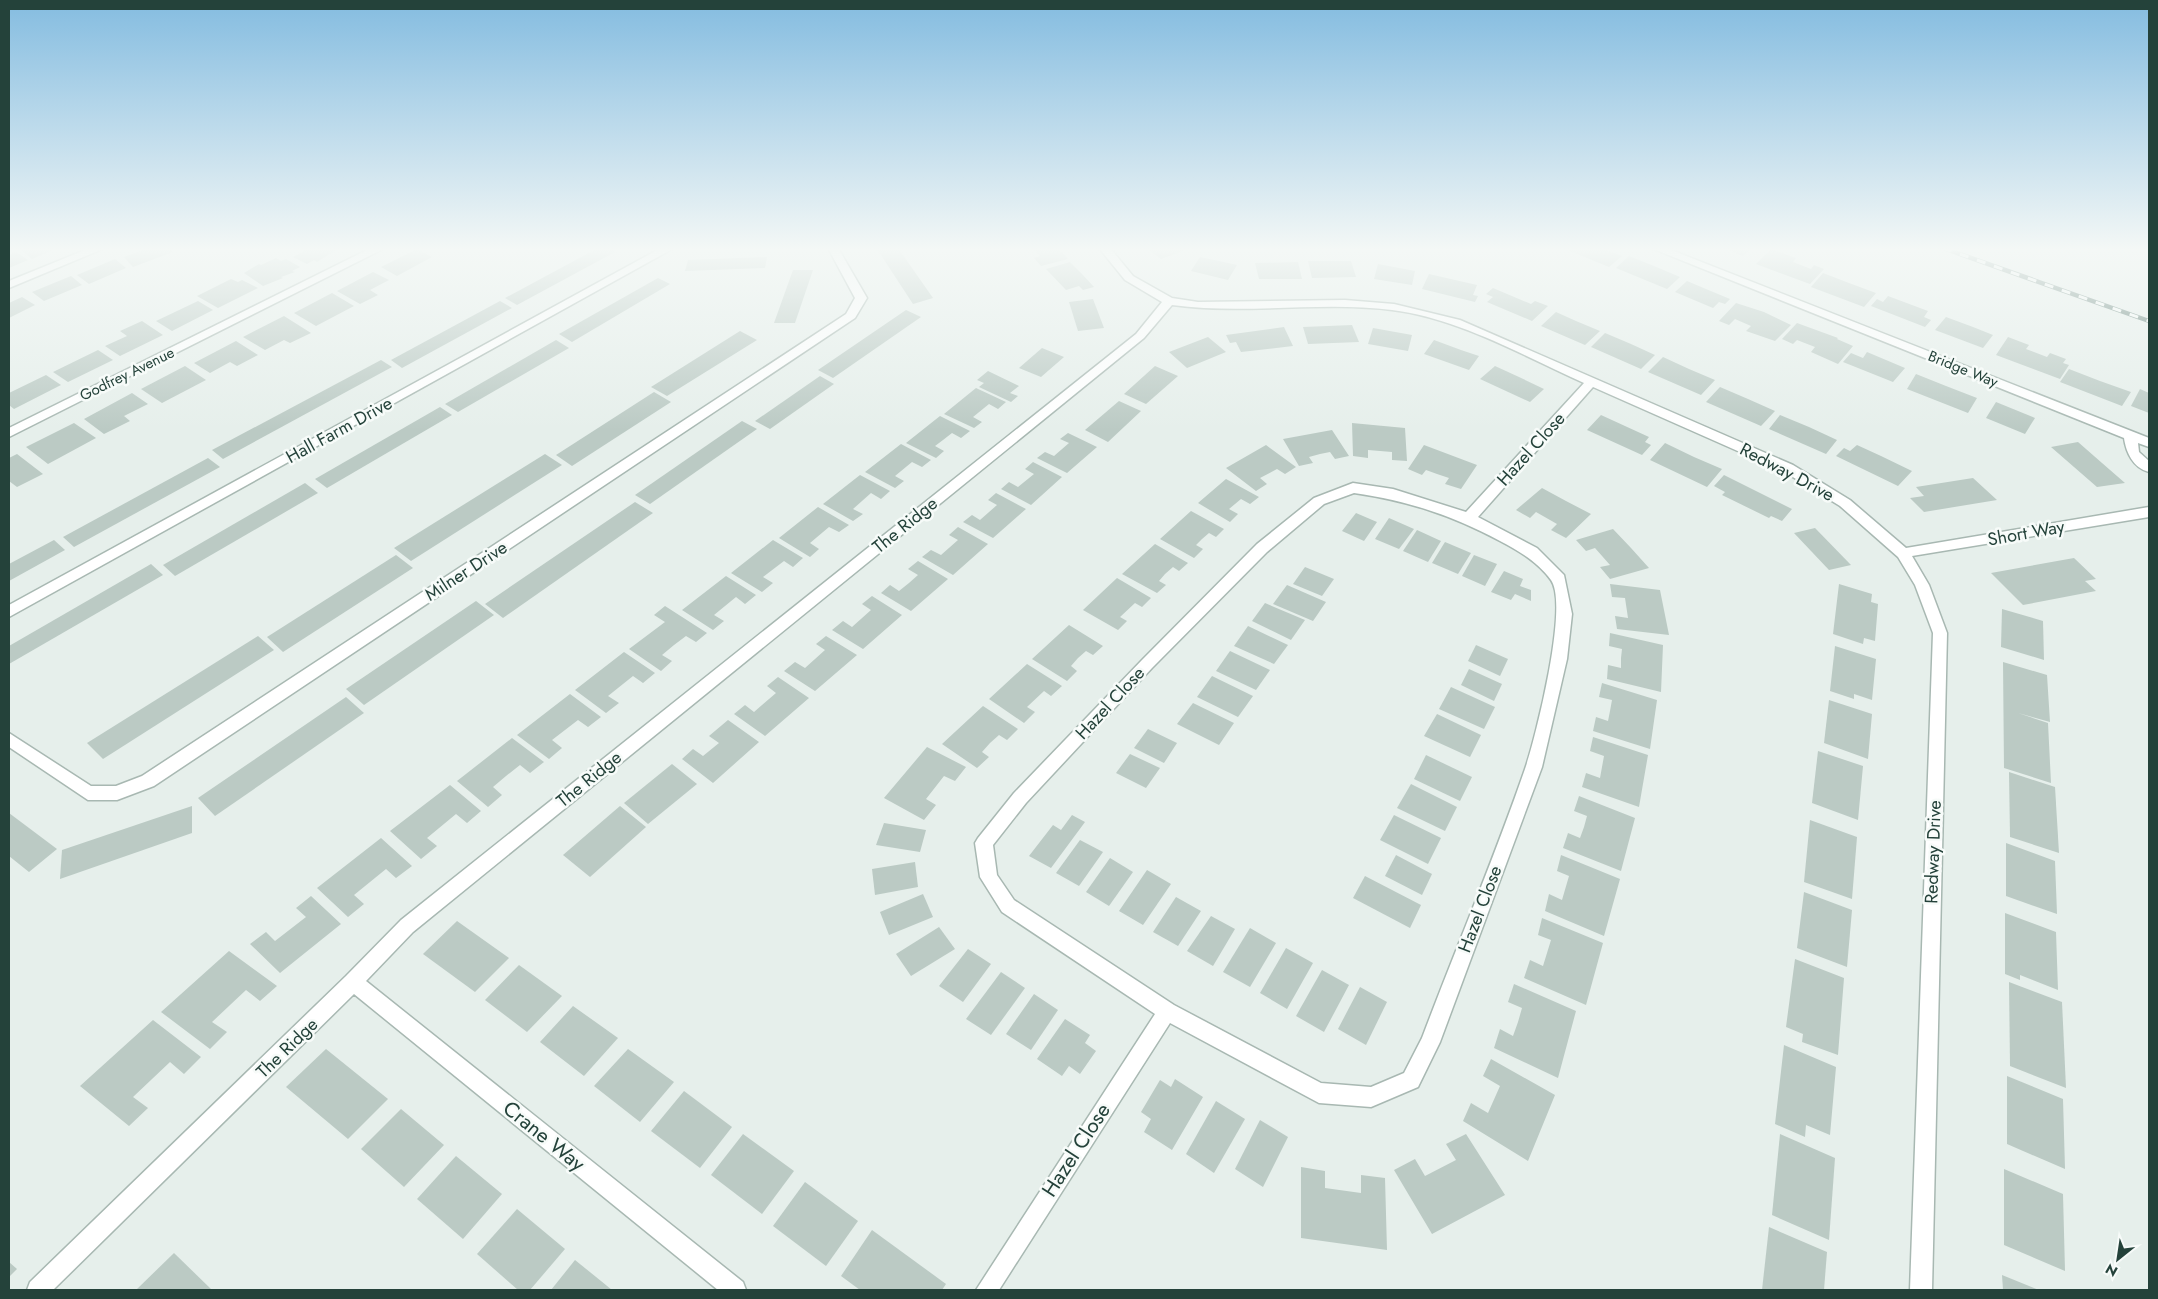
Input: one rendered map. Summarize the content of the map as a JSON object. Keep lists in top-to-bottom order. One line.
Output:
{"streets":{"street":["Bridge Way","Godfrey Avenue","Hall Farm Drive","Hazel Close","Redway Drive","The Ridge","Short Way","Milner Drive","Crane Way"]},"crossings":[["Hazel Close","Redway Drive"],["Redway Drive","Short Way"],["The Ridge","Crane Way"]],"north":"bottom left"}
